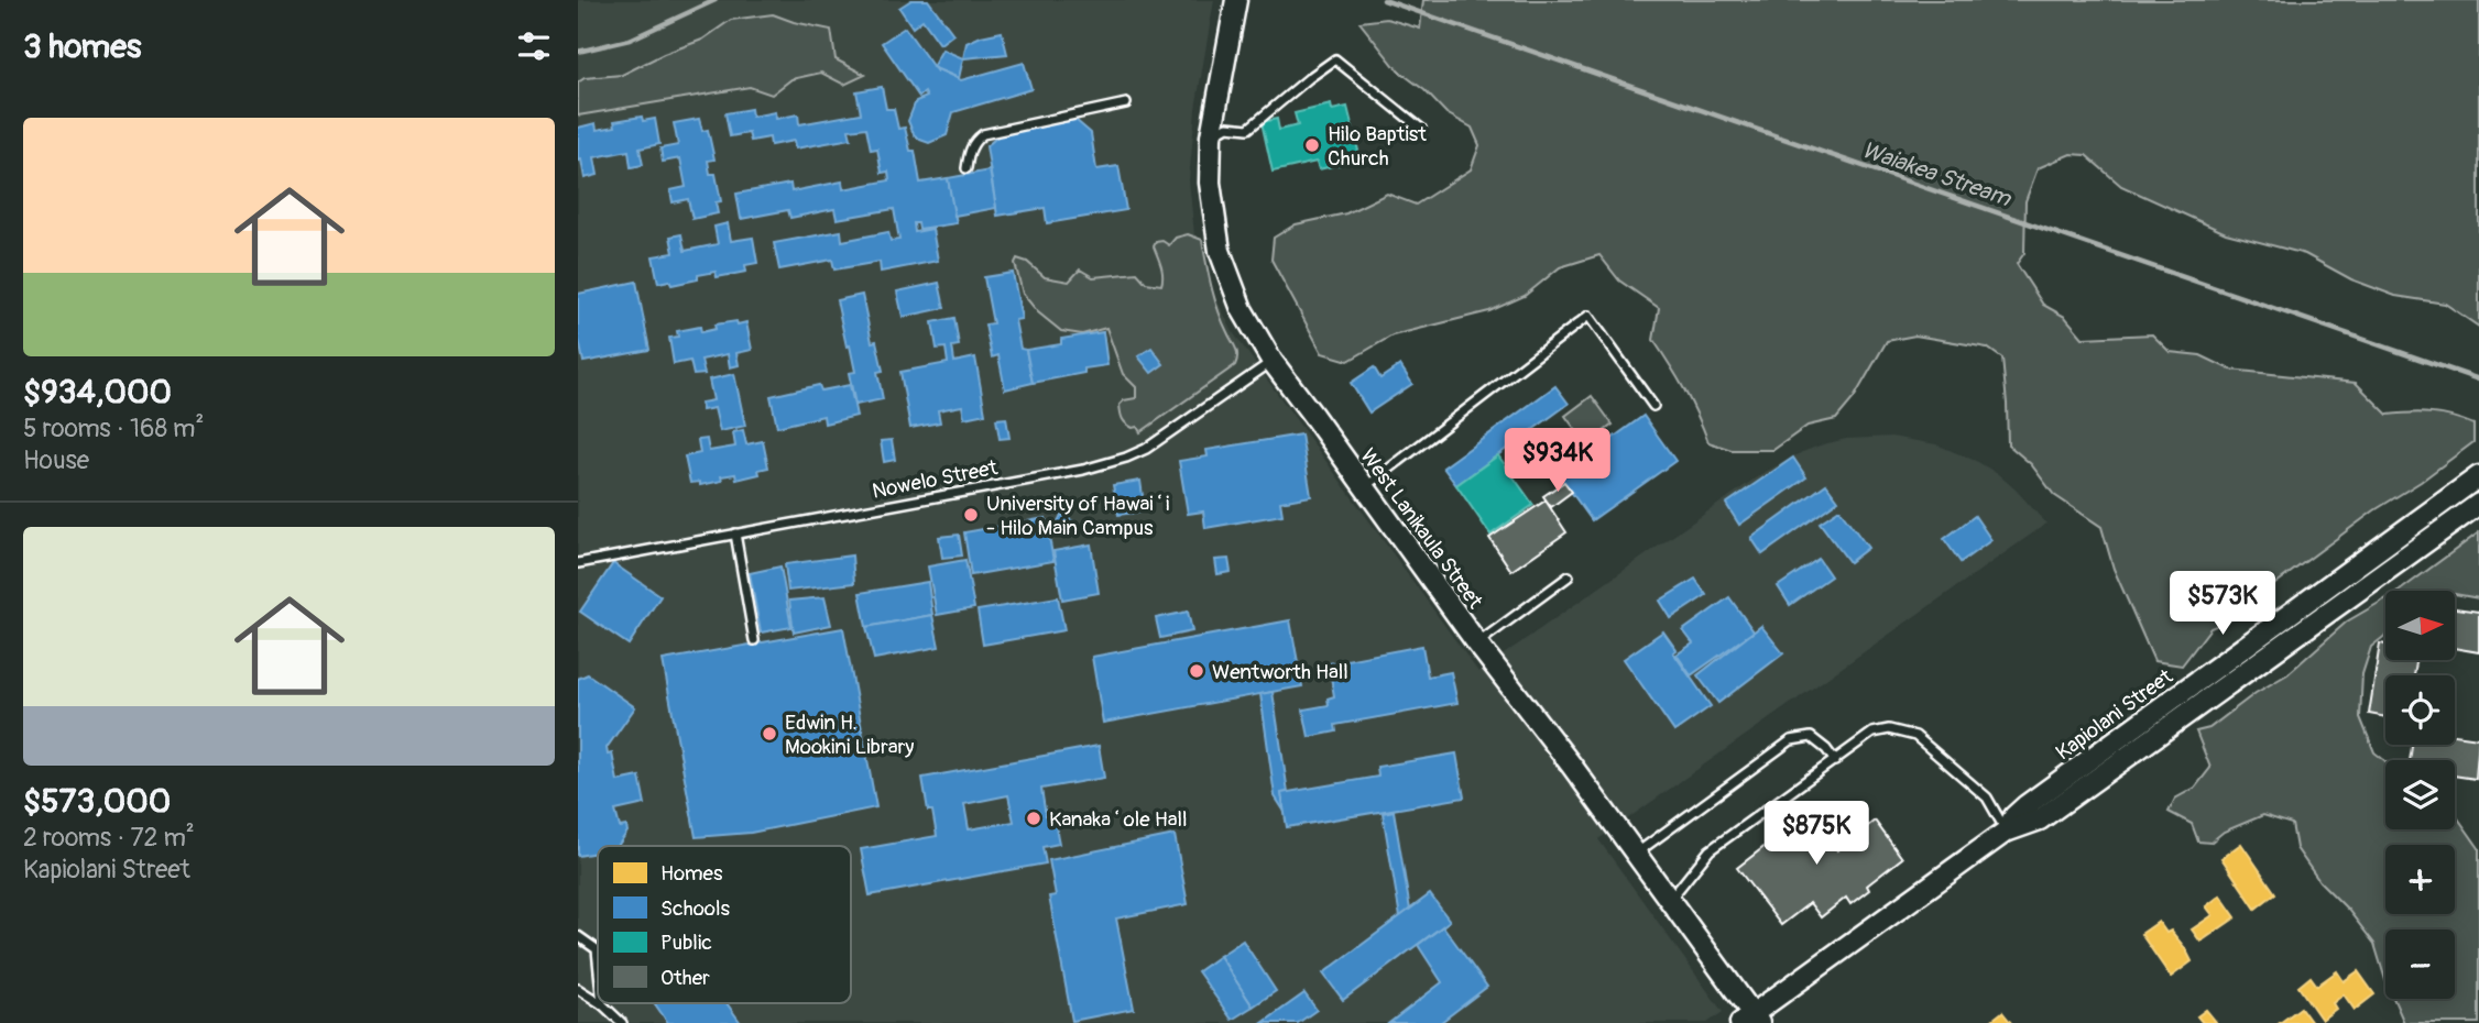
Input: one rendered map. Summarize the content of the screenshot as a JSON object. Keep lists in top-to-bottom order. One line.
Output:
{"streets":{"street":["West Lanikaula Street","Kapiolani Street"],"lane":["Nowelo Street"]},"crossings":[["Nowelo Street","West Lanikaula Street"],["West Lanikaula Street","Kapiolani Street"]],"water":["Waiakea Stream"],"places":["Hilo Baptist Church","University of Hawaiʻi - Hilo Main Campus","Wentworth Hall","Edwin H. Mookini Library","Kanakaʻole Hall"],"legend":["Homes","Schools","Public","Other"],"north":"right","page":{"heading":"3 homes","list":[{"name":"$934,000","note":"5 rooms · 168 m² · House"},{"name":"$573,000","note":"2 rooms · 72 m² · Kapiolani Street"}],"price":["$934K","$573K","$875K"],"map_buttons":["+","−"]}}
